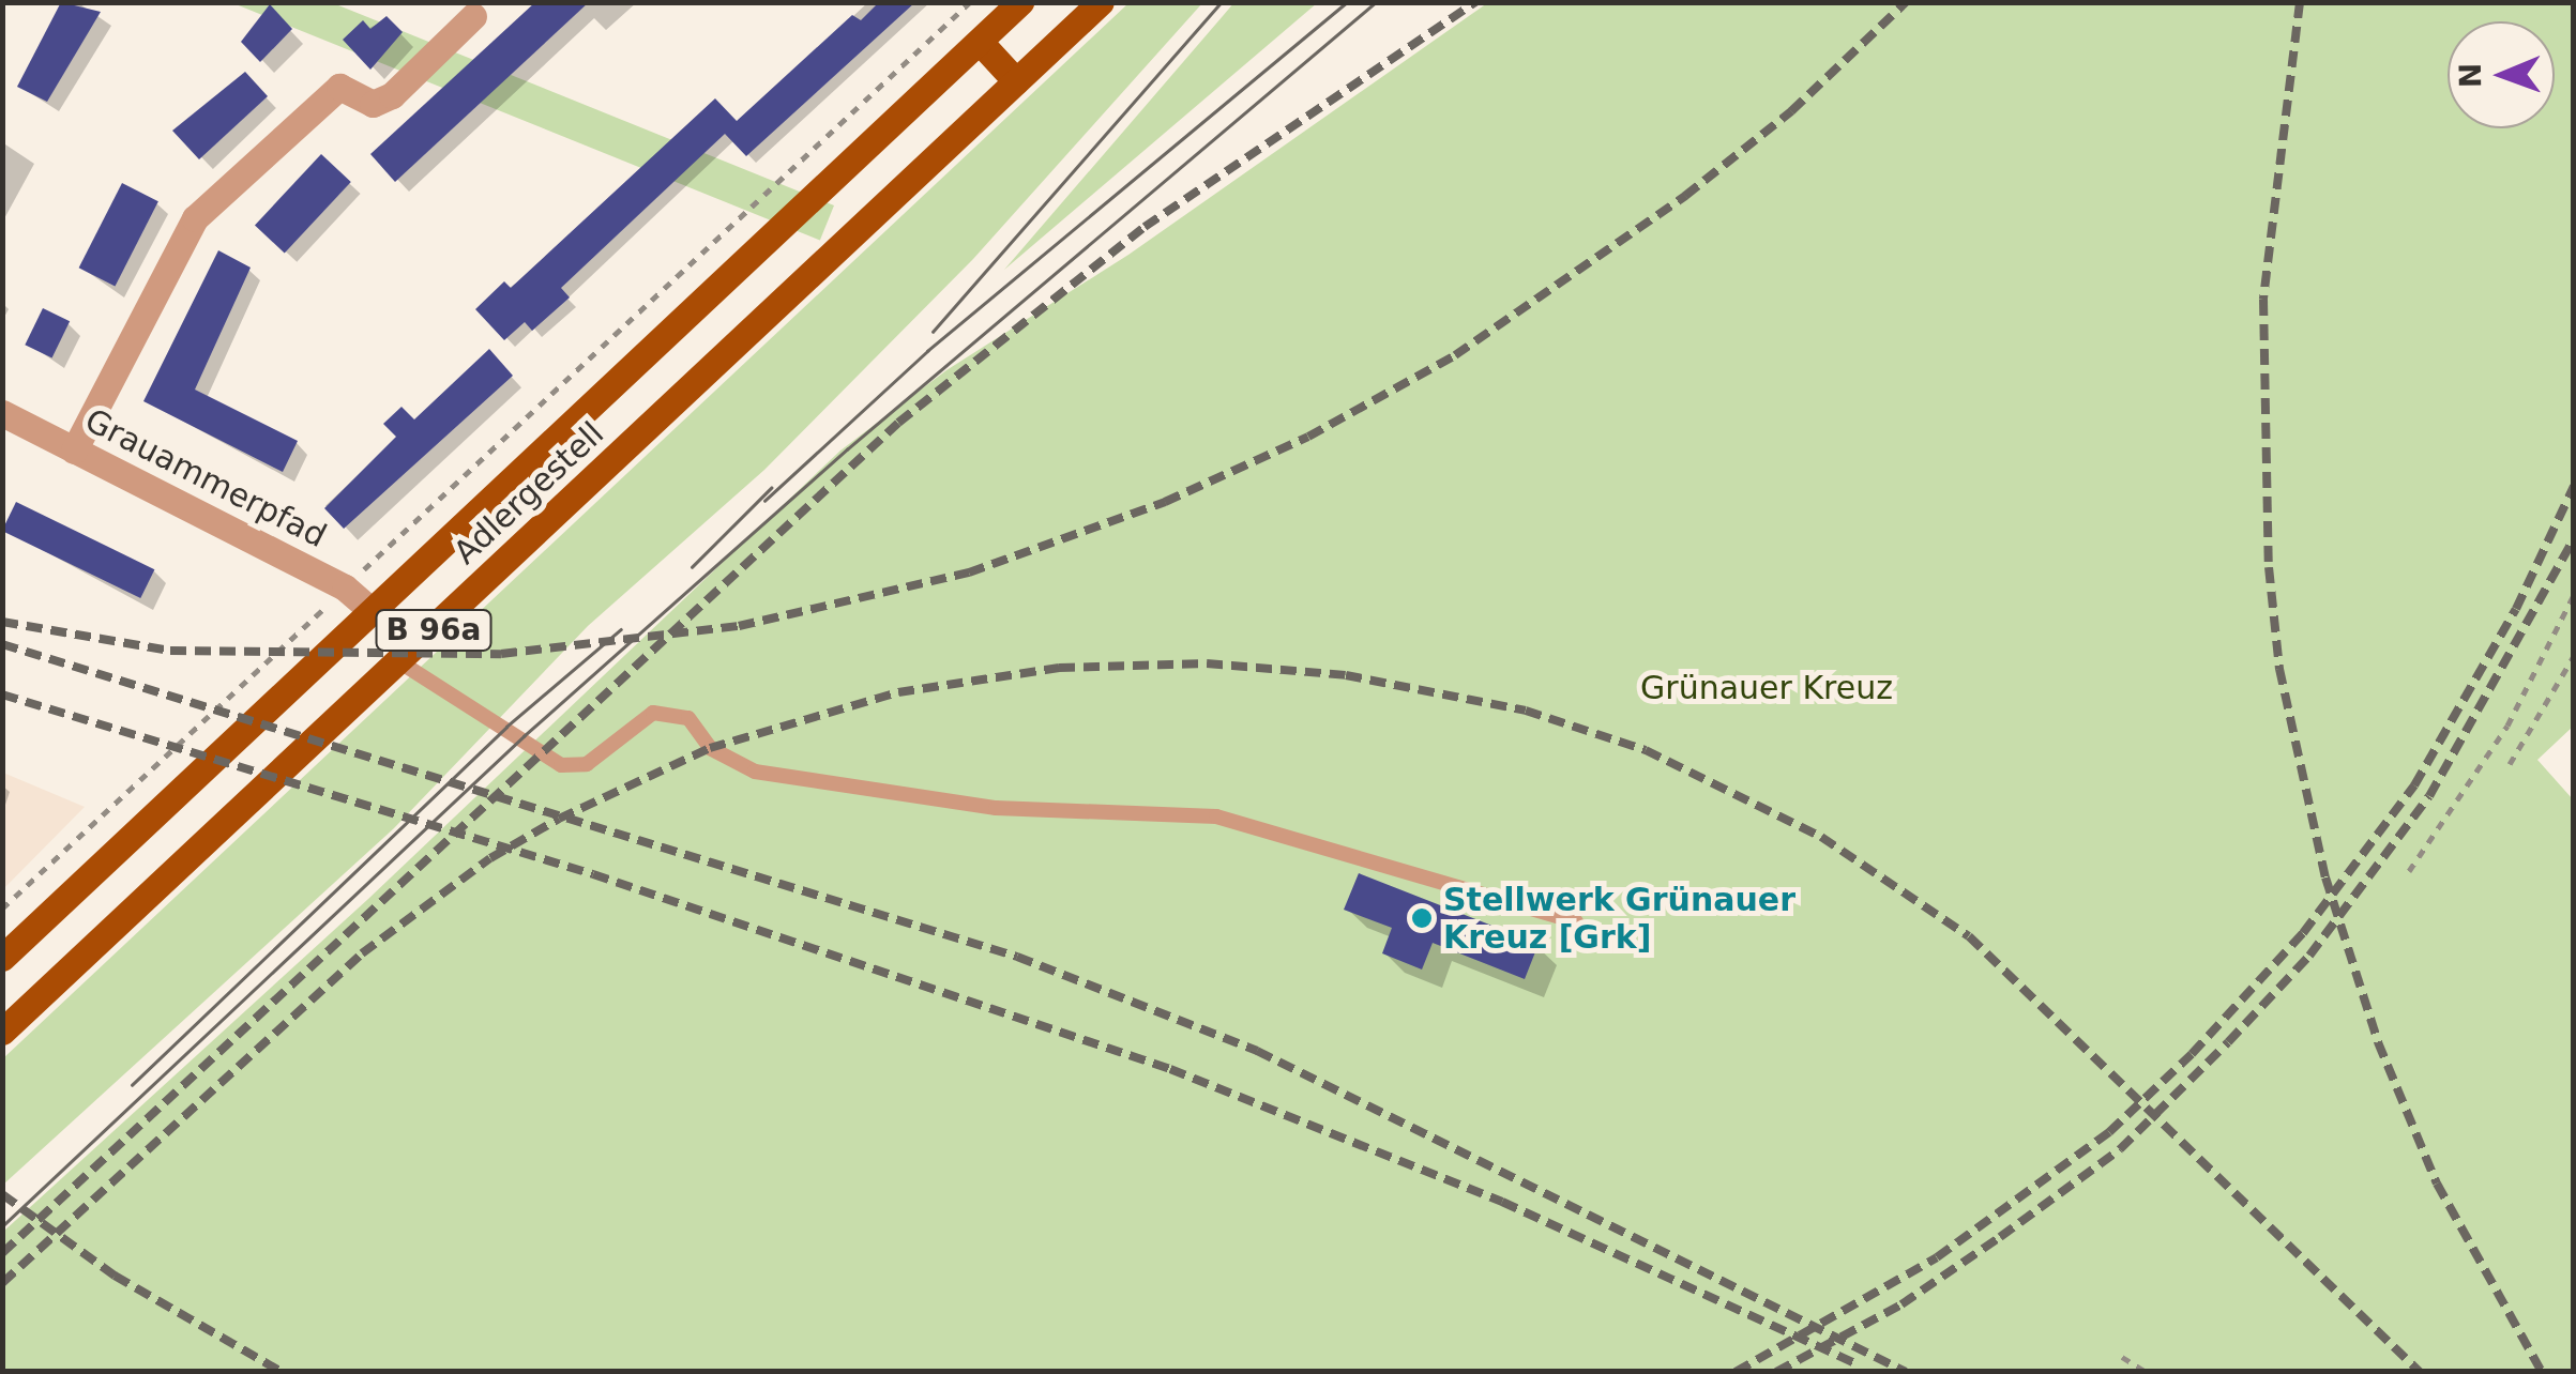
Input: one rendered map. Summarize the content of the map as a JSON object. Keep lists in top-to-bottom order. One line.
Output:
{"streets":{"main road":["Adlergestell","B 96a"],"street":["Grauammerpfad"]},"crossings":[["Grauammerpfad","Adlergestell"]],"parks":["Grünauer Kreuz"],"places":["Stellwerk Grünauer Kreuz [Grk]"],"north":"left"}
